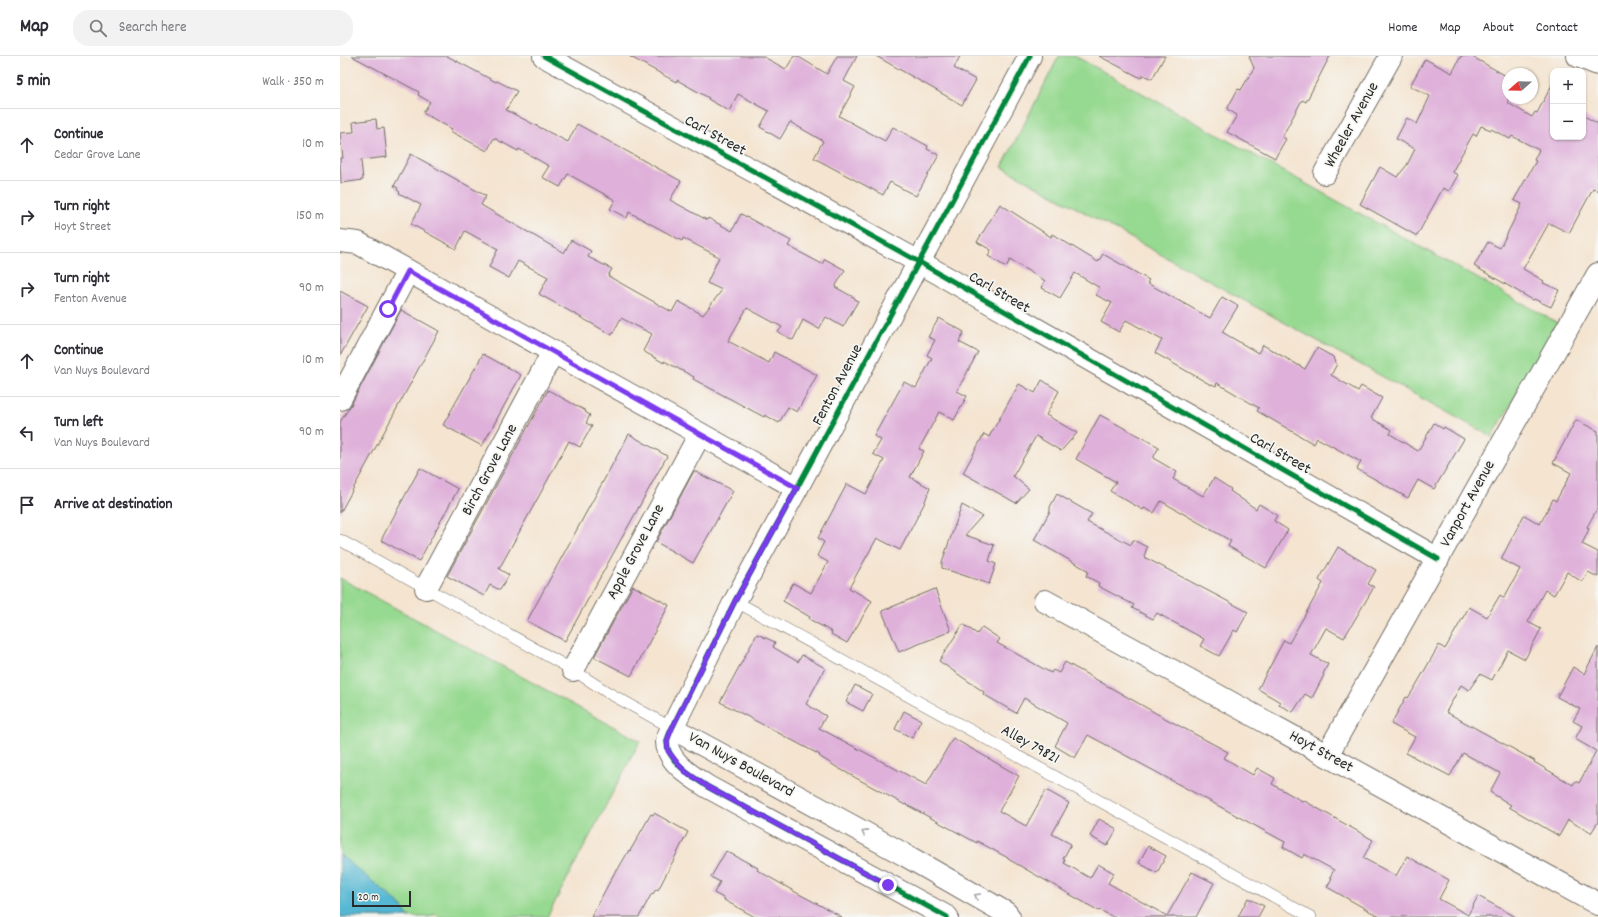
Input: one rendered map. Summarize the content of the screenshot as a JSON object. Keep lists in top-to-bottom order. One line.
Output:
{"streets":{"street":["Wheeler Avenue","Carl Street","Fenton Avenue","Birch Grove Lane","Vanport Avenue","Apple Grove Lane","Hoyt Street","Van Nuys Boulevard"],"lane":["Alley 79821"]},"crossings":[["Carl Street","Fenton Avenue"],["Carl Street","Vanport Avenue"],["Fenton Avenue","Alley 79821"],["Fenton Avenue","Van Nuys Boulevard"],["Vanport Avenue","Hoyt Street"]],"scale_bar":"20 m","north":"left","page":{"header":"Map","search":"Search here","nav":["Home","Map","About","Contact"],"heading":["5 min","Walk · 350 m"],"map_buttons":["+","−"],"list":[["Continue","Cedar Grove Lane","10 m"],["Turn right","Hoyt Street","150 m"],["Turn right","Fenton Avenue","90 m"],["Continue","Van Nuys Boulevard","10 m"],["Turn left","Van Nuys Boulevard","90 m"],"Arrive at destination"],"scale":"20 m"}}
